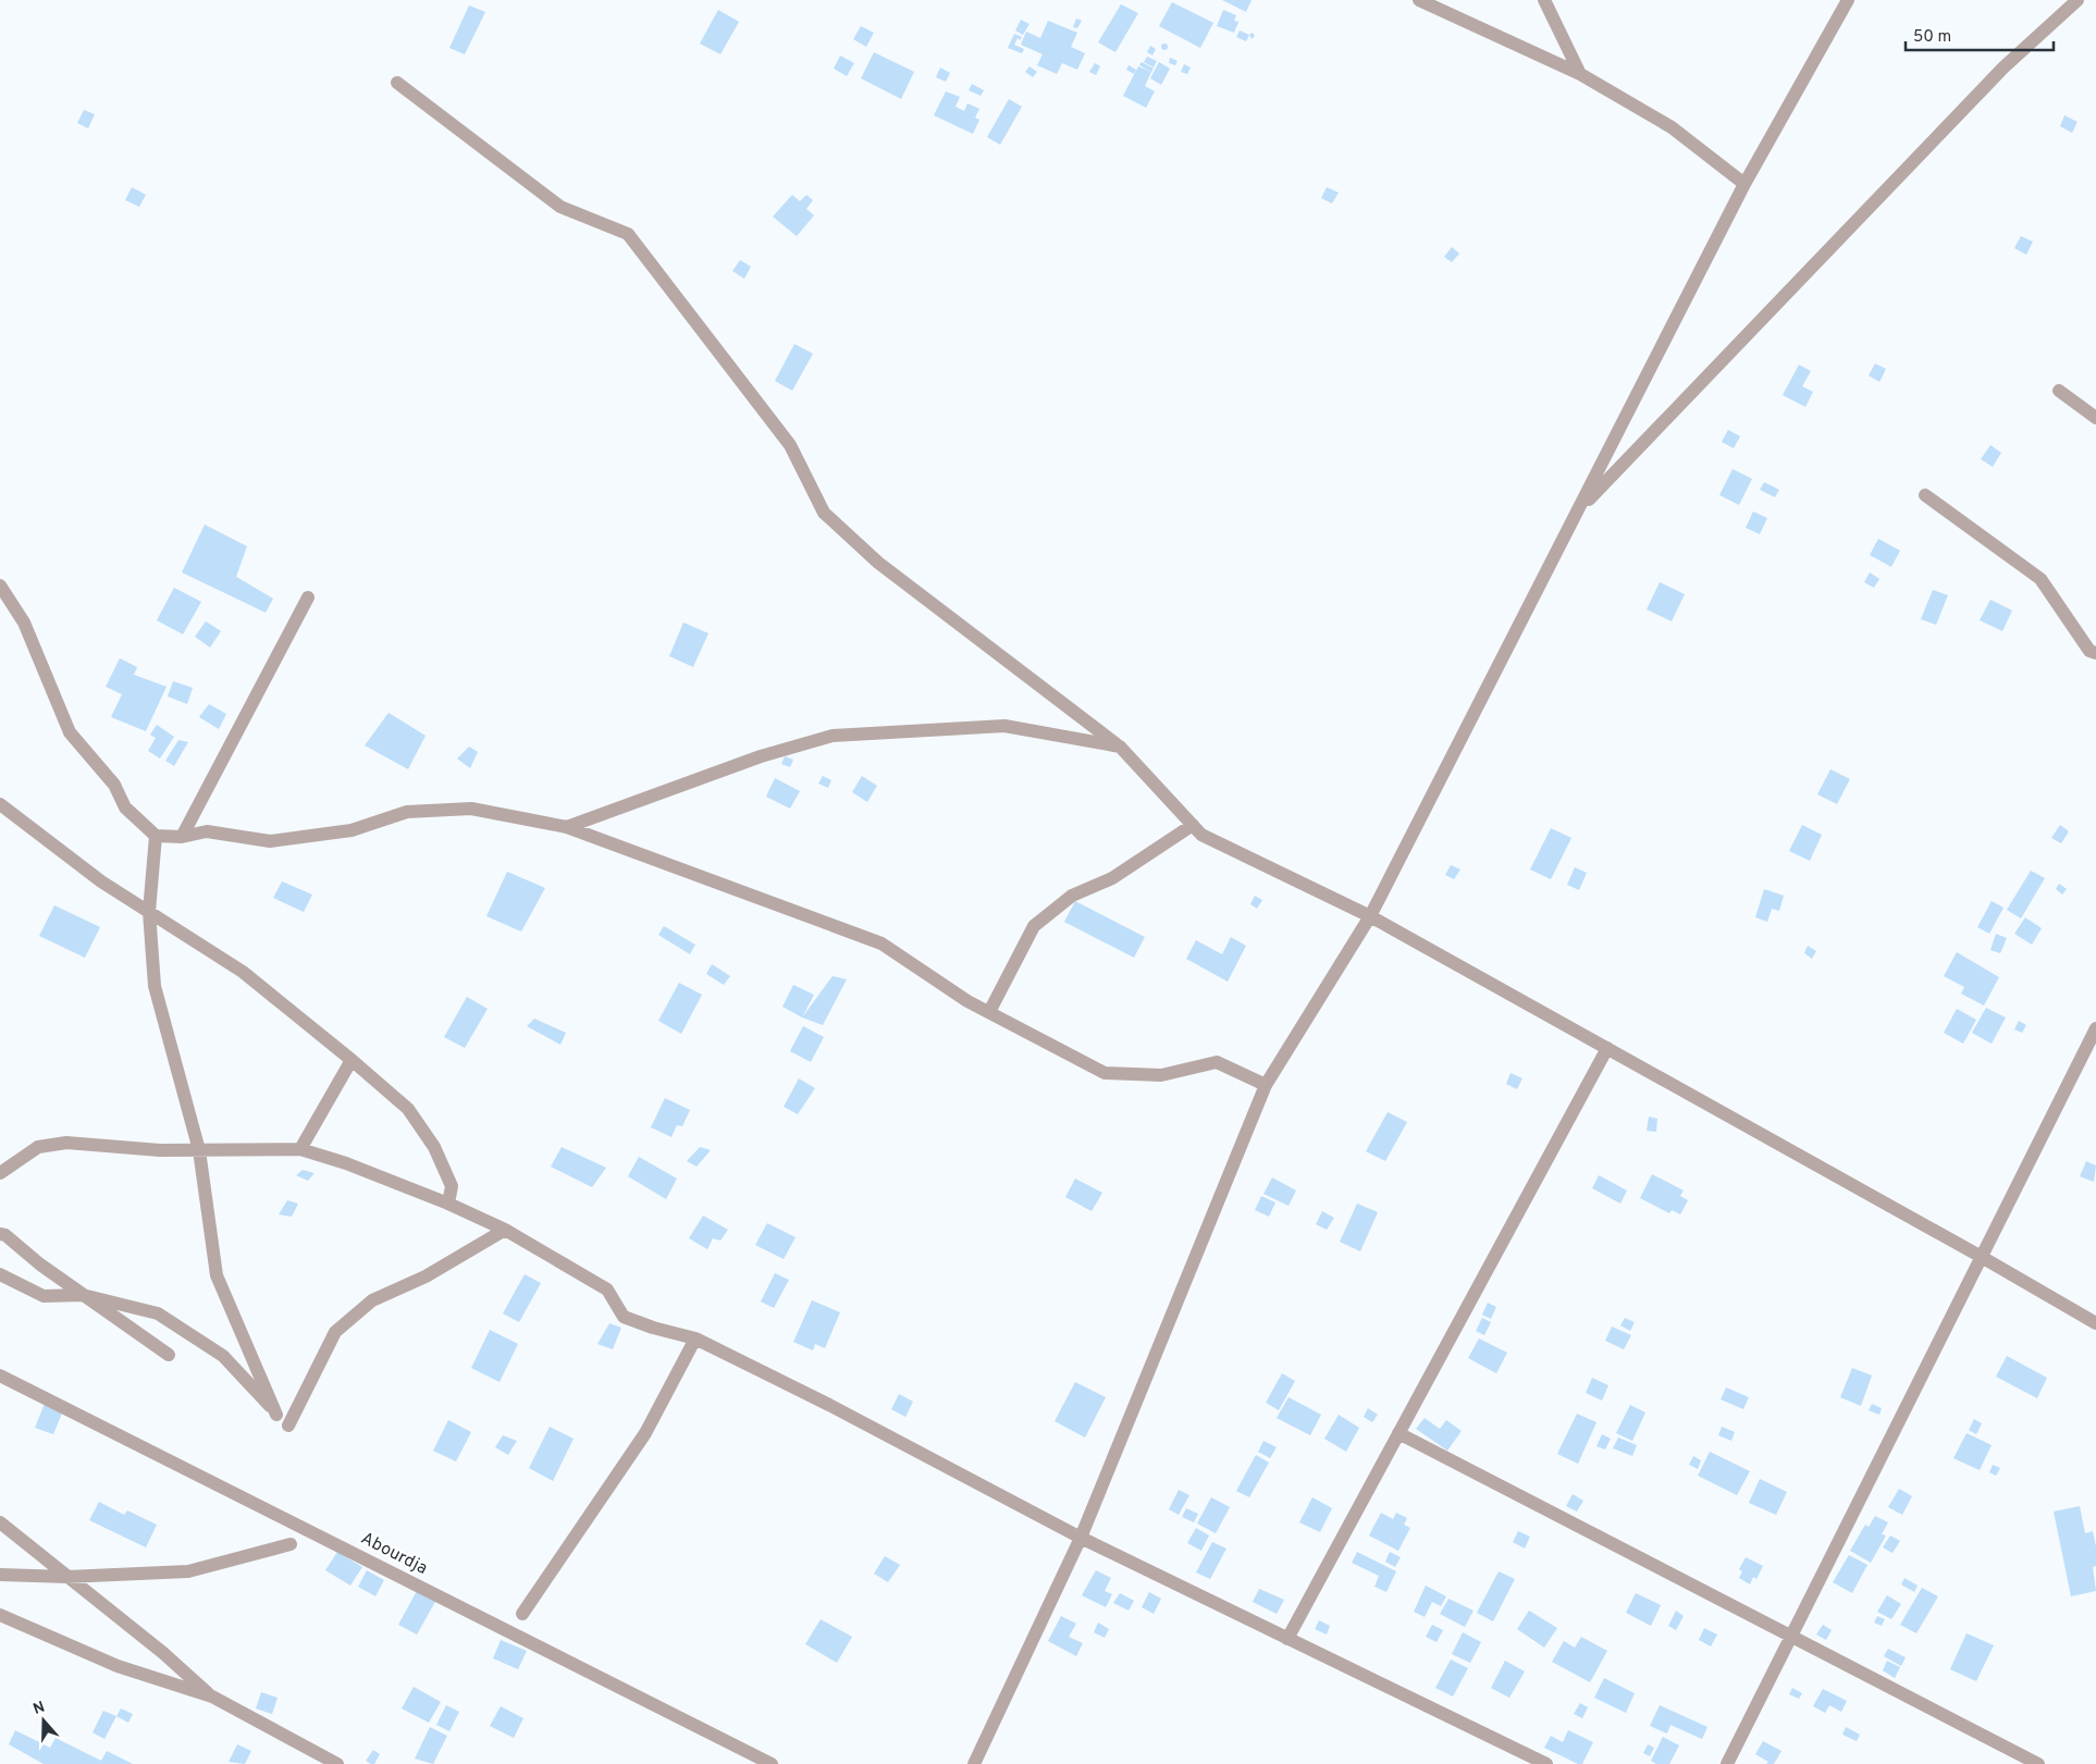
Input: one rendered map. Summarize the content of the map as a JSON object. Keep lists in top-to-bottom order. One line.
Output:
{"streets":{"street":["Abourdja"]},"scale_bar":"50 m","north":"top"}
